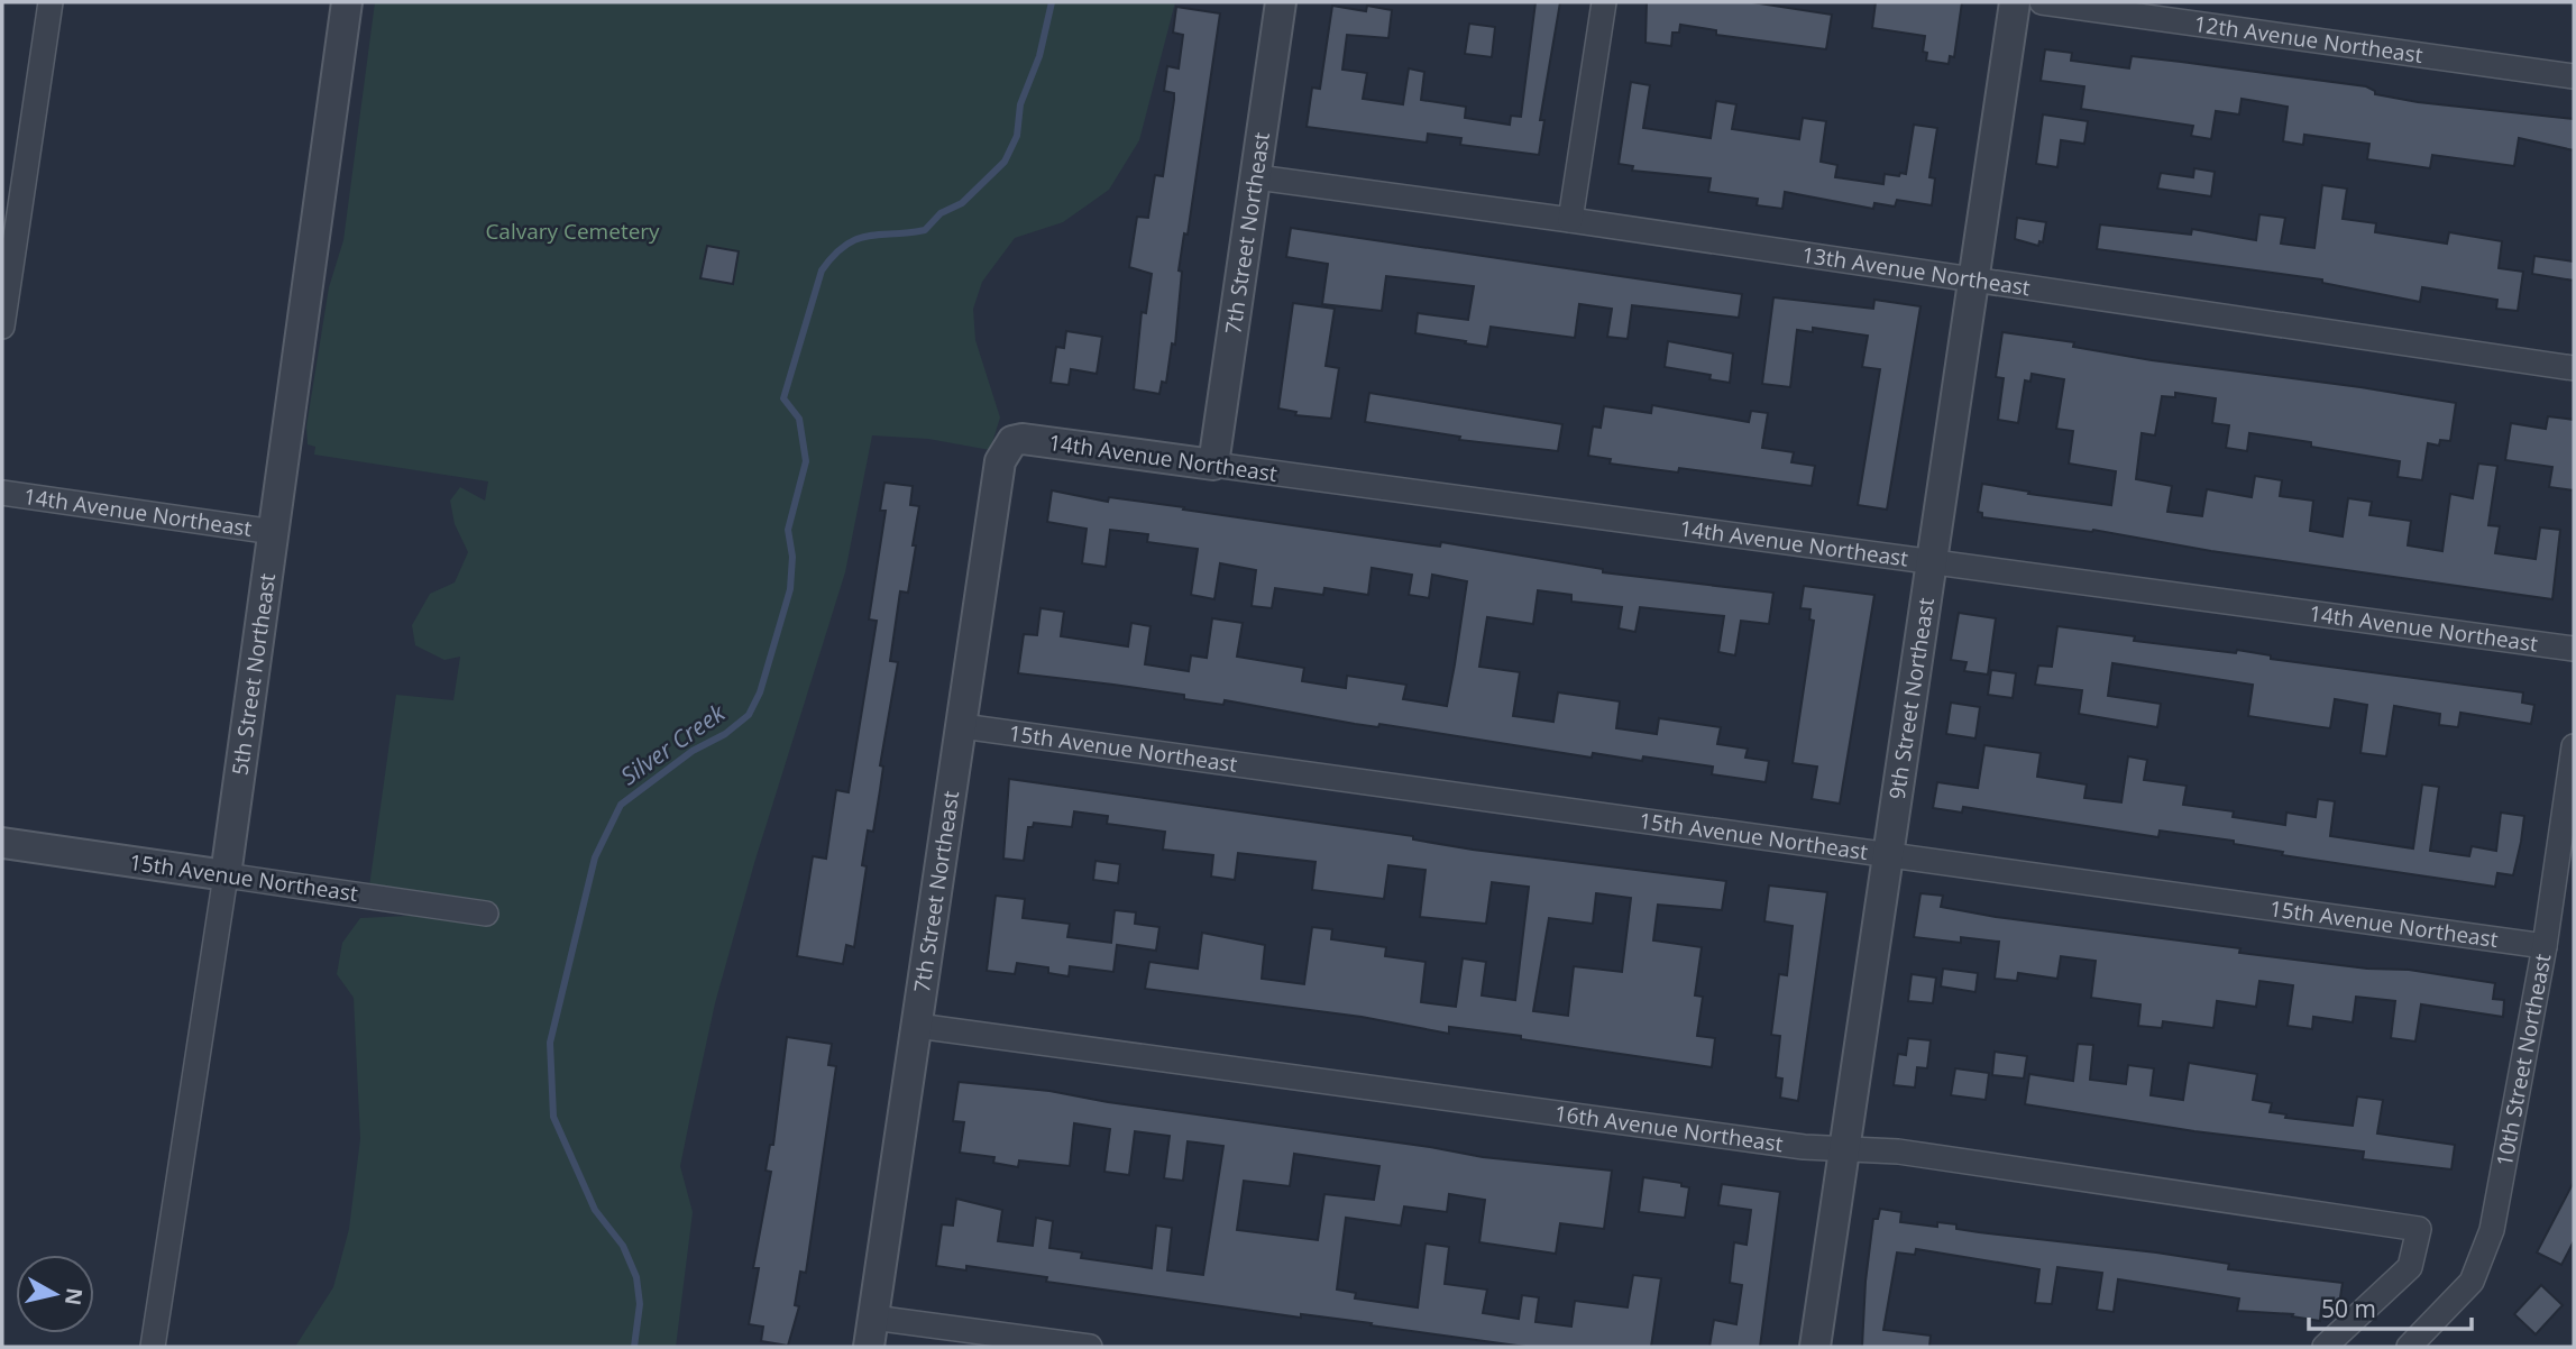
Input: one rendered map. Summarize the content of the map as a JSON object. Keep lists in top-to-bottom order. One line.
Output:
{"streets":{"street":["12th Avenue Northeast","7th Street Northeast","13th Avenue Northeast","14th Avenue Northeast","5th Street Northeast","9th Street Northeast","15th Avenue Northeast","10th Street Northeast","16th Avenue Northeast"]},"crossings":[["7th Street Northeast","13th Avenue Northeast"],["7th Street Northeast","14th Avenue Northeast"],["7th Street Northeast","15th Avenue Northeast"],["7th Street Northeast","16th Avenue Northeast"],["13th Avenue Northeast","9th Street Northeast"],["14th Avenue Northeast","5th Street Northeast"],["14th Avenue Northeast","9th Street Northeast"],["5th Street Northeast","15th Avenue Northeast"],["9th Street Northeast","15th Avenue Northeast"],["9th Street Northeast","16th Avenue Northeast"],["15th Avenue Northeast","10th Street Northeast"]],"water":["Silver Creek"],"parks":["Calvary Cemetery"],"scale_bar":"50 m","north":"right"}
